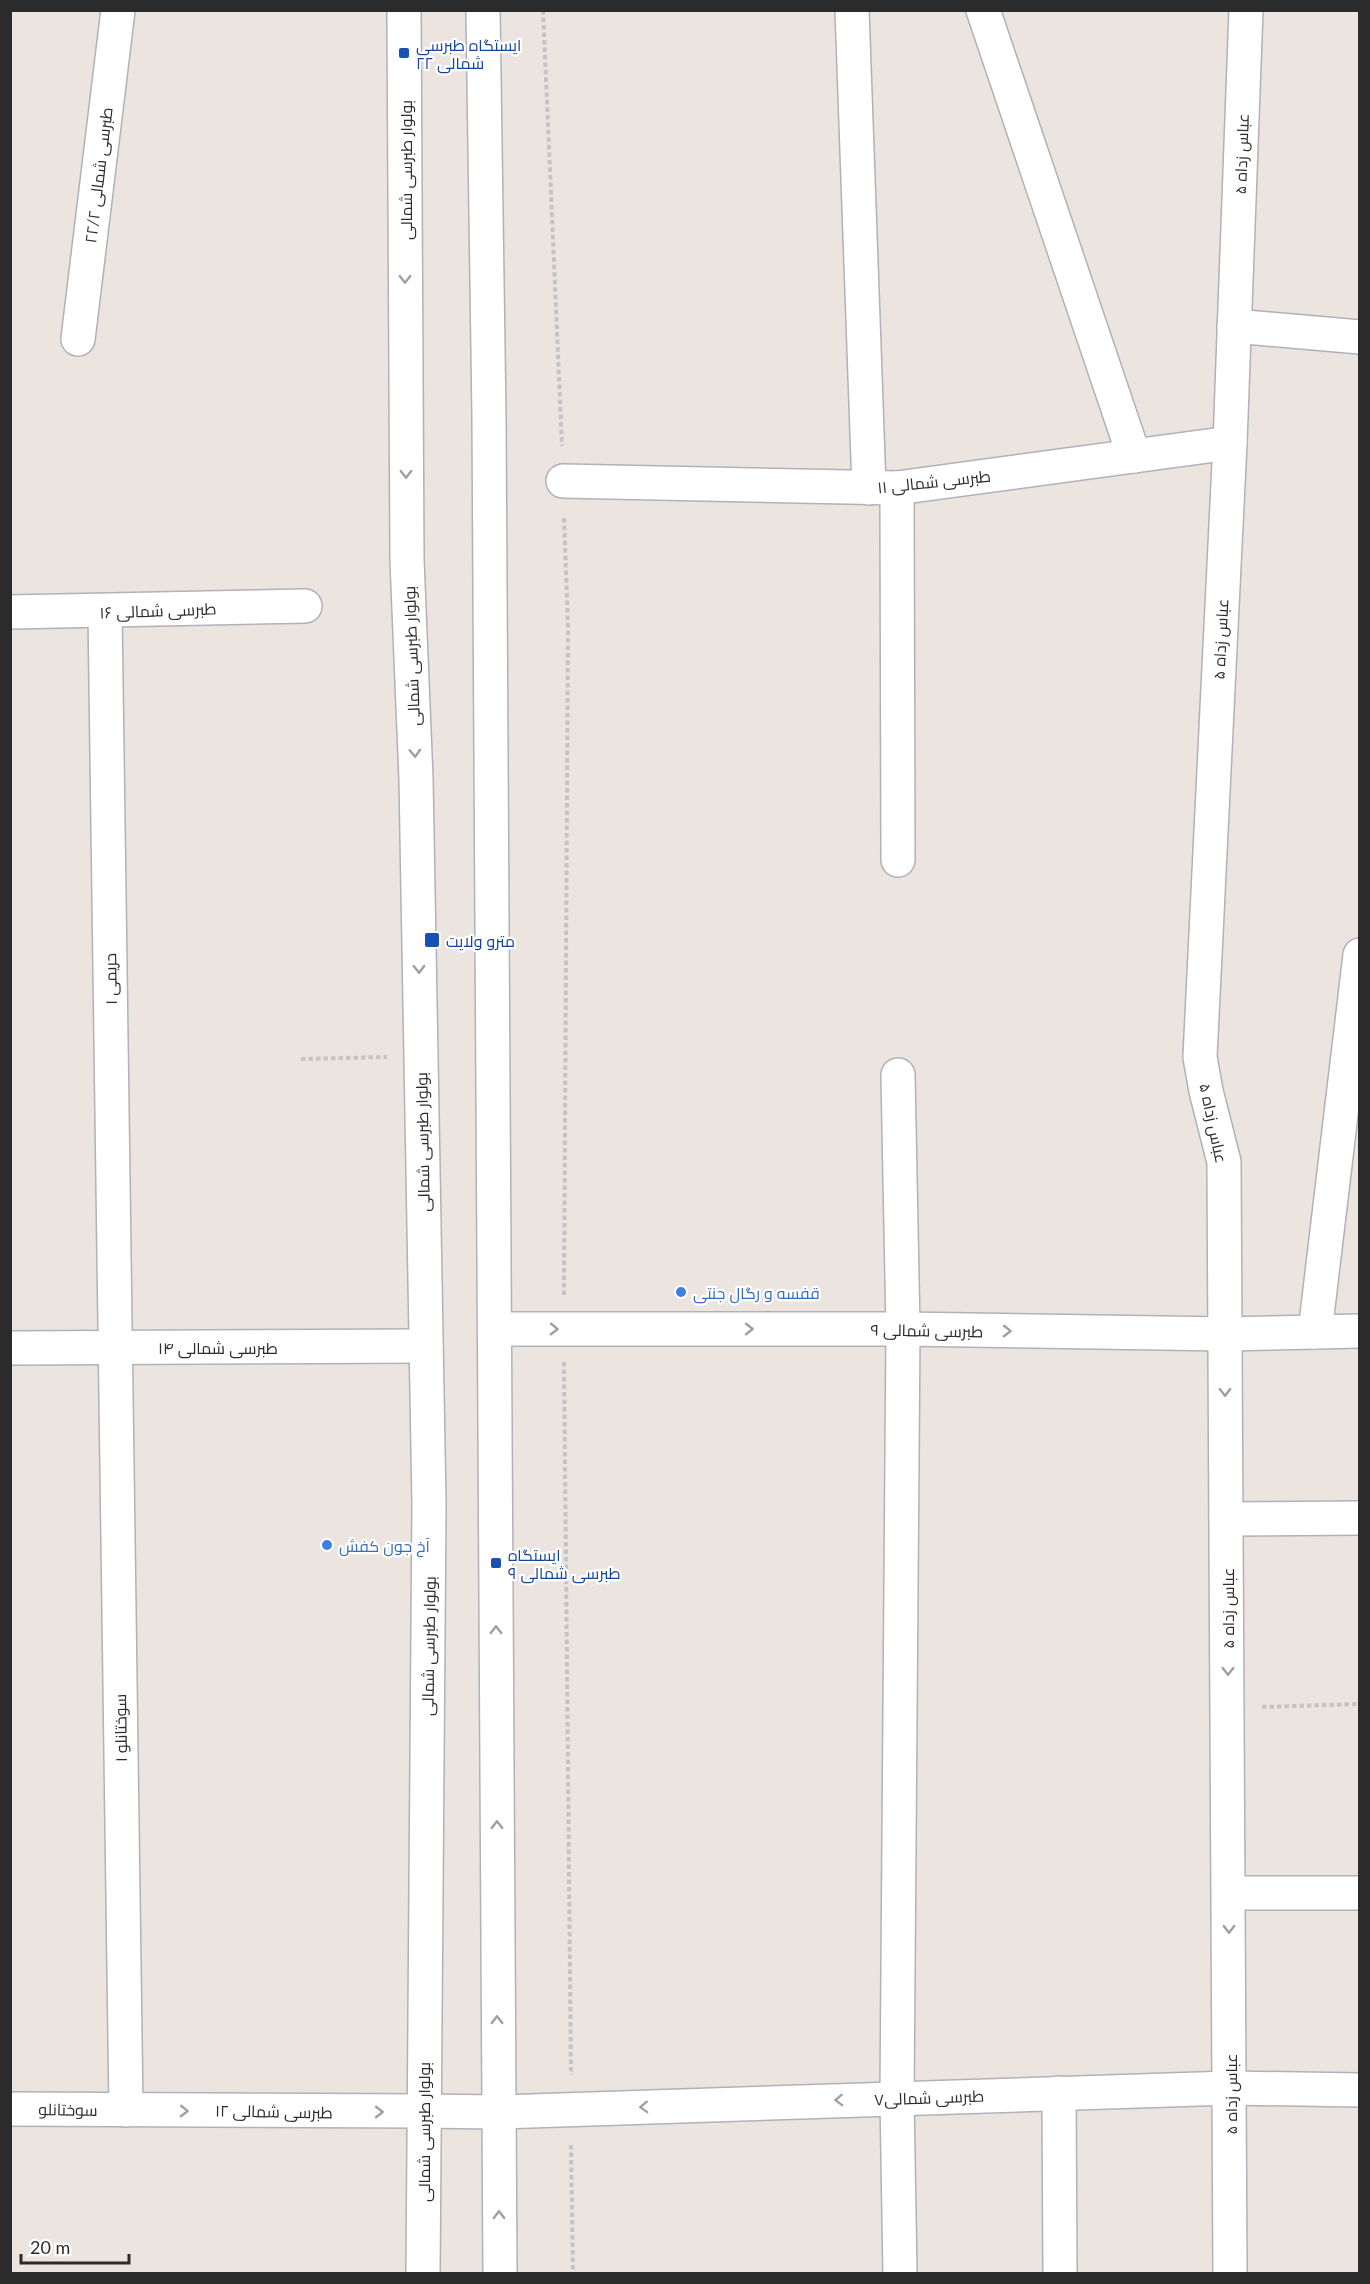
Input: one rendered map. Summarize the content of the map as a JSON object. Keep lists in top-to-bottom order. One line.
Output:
{"streets":{"street":["عباس زداه ۵","بولوار طبرسی شمالی","طبرسی شمالی ۲۲/۲","طبرسی شمالی ۱۱","طبرسی شمالی ۱۶","حریمی ۱","طبرسی شمالی ۹","طبرسی شمالی ۱۴","سوختانلو ۱","طبرسی شمالی۷","سوختانلو","طبرسی شمالی ۱۲"]},"crossings":[["عباس زداه ۵","طبرسی شمالی ۱۱"],["عباس زداه ۵","طبرسی شمالی ۹"],["عباس زداه ۵","طبرسی شمالی۷"],["بولوار طبرسی شمالی","طبرسی شمالی ۱۴"],["بولوار طبرسی شمالی","طبرسی شمالی ۱۲"],["طبرسی شمالی ۱۶","حریمی ۱"],["حریمی ۱","طبرسی شمالی ۱۴"],["حریمی ۱","سوختانلو ۱"],["طبرسی شمالی ۱۴","سوختانلو ۱"],["سوختانلو ۱","سوختانلو"],["سوختانلو ۱","طبرسی شمالی ۱۲"],["طبرسی شمالی۷","طبرسی شمالی ۱۲"],["سوختانلو","طبرسی شمالی ۱۲"]],"one_way":["طبرسی شمالی ۹","طبرسی شمالی۷","طبرسی شمالی ۱۲"],"places":{"transit":["ایستگاه طبرسی شمالی ۲۲","مترو ولایت","ایستگاه طبرسی شمالی ۹"],"other":["قفسه و رگال جنتی","آخ جون کفش"]},"scale_bar":"20 m"}
